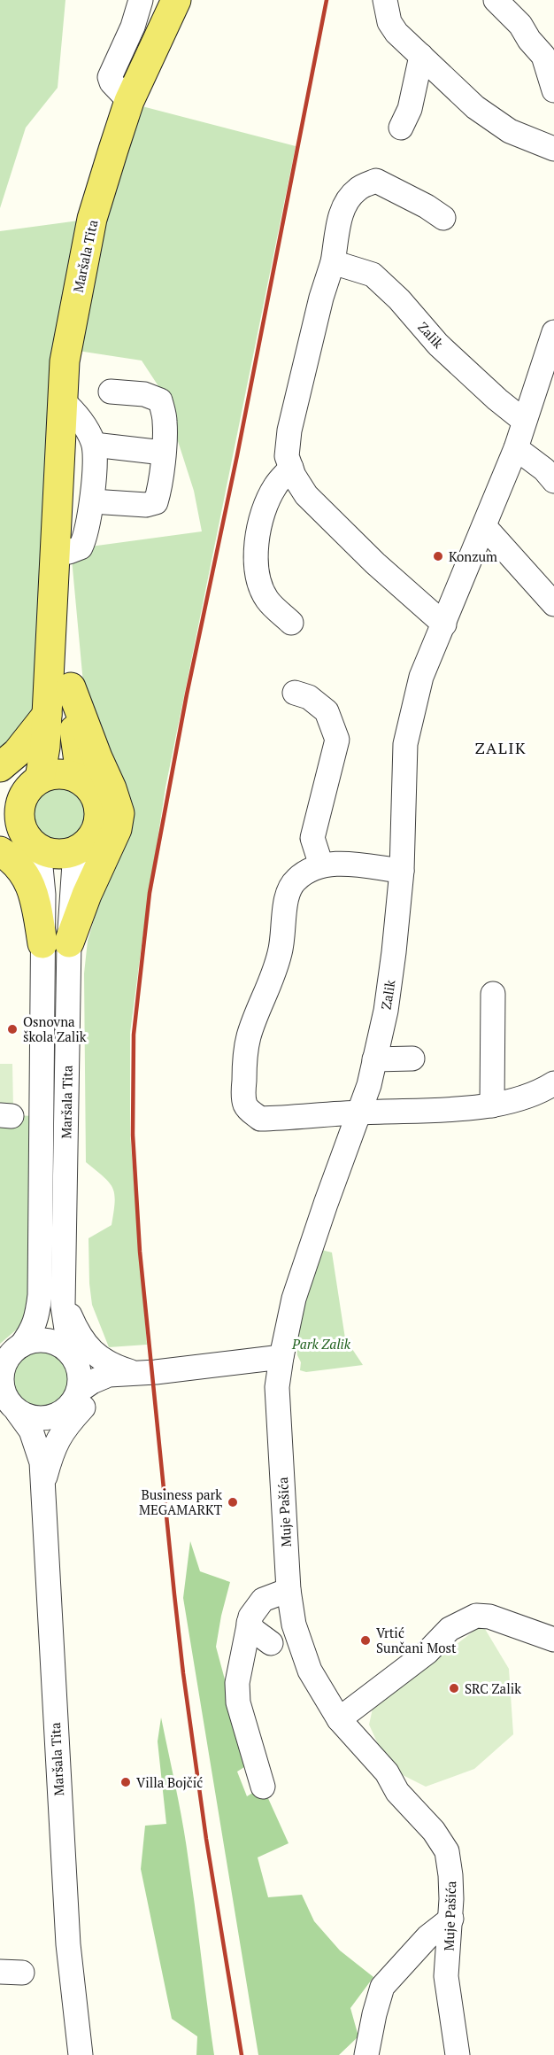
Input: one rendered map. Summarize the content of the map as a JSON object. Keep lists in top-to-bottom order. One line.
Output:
{"streets":{"main road":["Maršala Tita"],"street":["Zalik","Muje Pašića"]},"crossings":[["Zalik","Muje Pašića"]],"districts":["ZALIK"],"parks":["Park Zalik"],"places":["Konzum","Osnovna škola Zalik","Business park MEGAMARKT","Vrtić Sunčani Most","SRC Zalik","Villa Bojčić"]}
